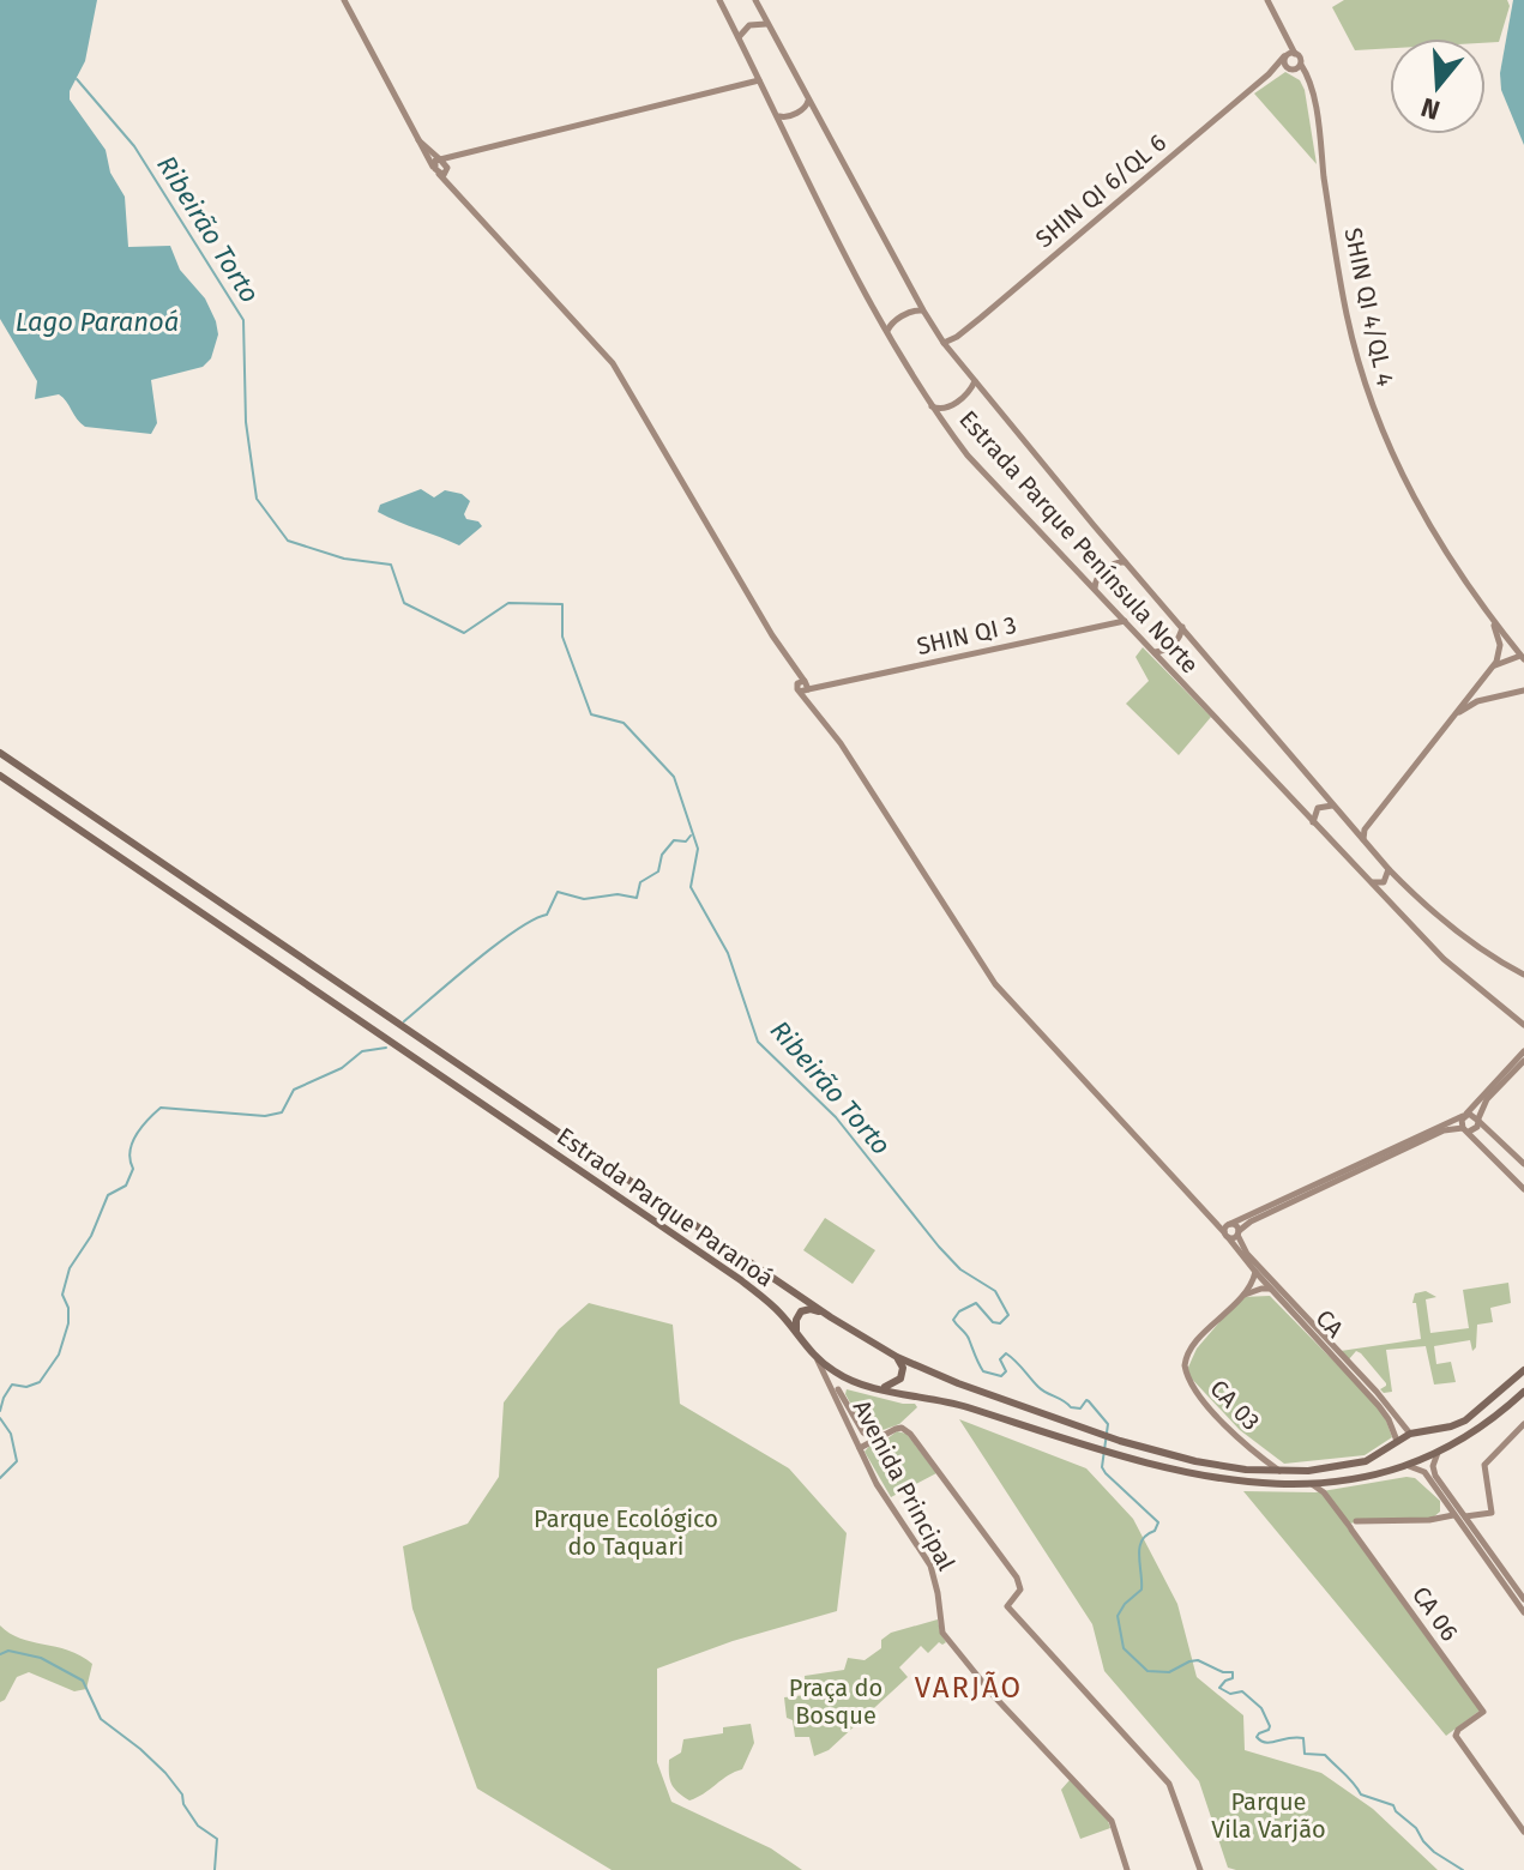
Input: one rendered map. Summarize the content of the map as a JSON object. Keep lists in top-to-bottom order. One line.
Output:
{"streets":{"main road":["Estrada Parque Paranoá"],"street":["SHIN QI 6/QL 6","SHIN QI 4/QL 4","Estrada Parque Península Norte","SHIN QI 3","CA","CA 03","Avenida Principal","CA 06"]},"crossings":[["SHIN QI 6/QL 6","Estrada Parque Península Norte"],["Estrada Parque Península Norte","SHIN QI 3"],["SHIN QI 3","CA"],["Estrada Parque Paranoá","CA"],["Estrada Parque Paranoá","CA 03"],["Estrada Parque Paranoá","Avenida Principal"],["Estrada Parque Paranoá","CA 06"],["CA","CA 03"]],"districts":["VARJÃO"],"water":["Ribeirão Torto","Lago Paranoá"],"parks":["Parque Ecológico do Taquari","Praça do Bosque","Parque Vila Varjão"],"north":"bottom"}
